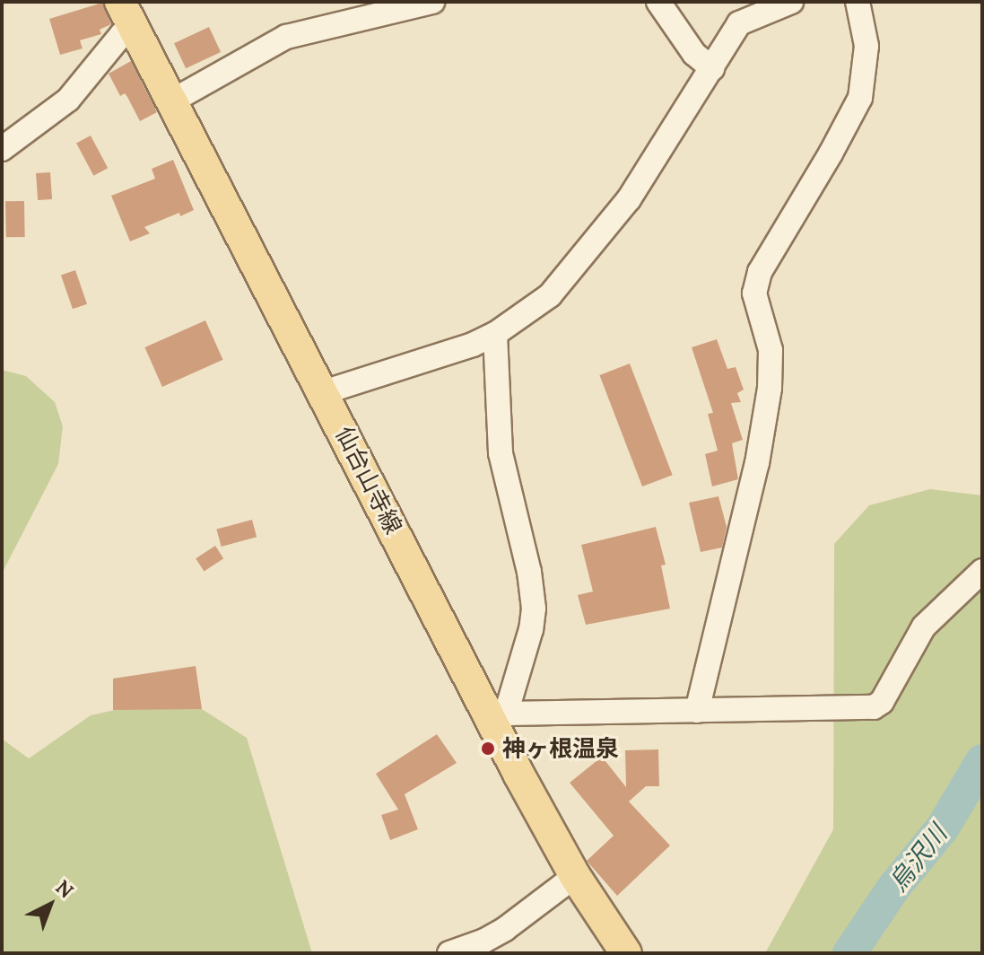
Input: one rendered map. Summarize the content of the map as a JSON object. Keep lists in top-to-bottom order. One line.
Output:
{"streets":{"main road":["仙台山寺線"]},"water":["烏沢川"],"places":["神ヶ根温泉"],"north":"top right"}
